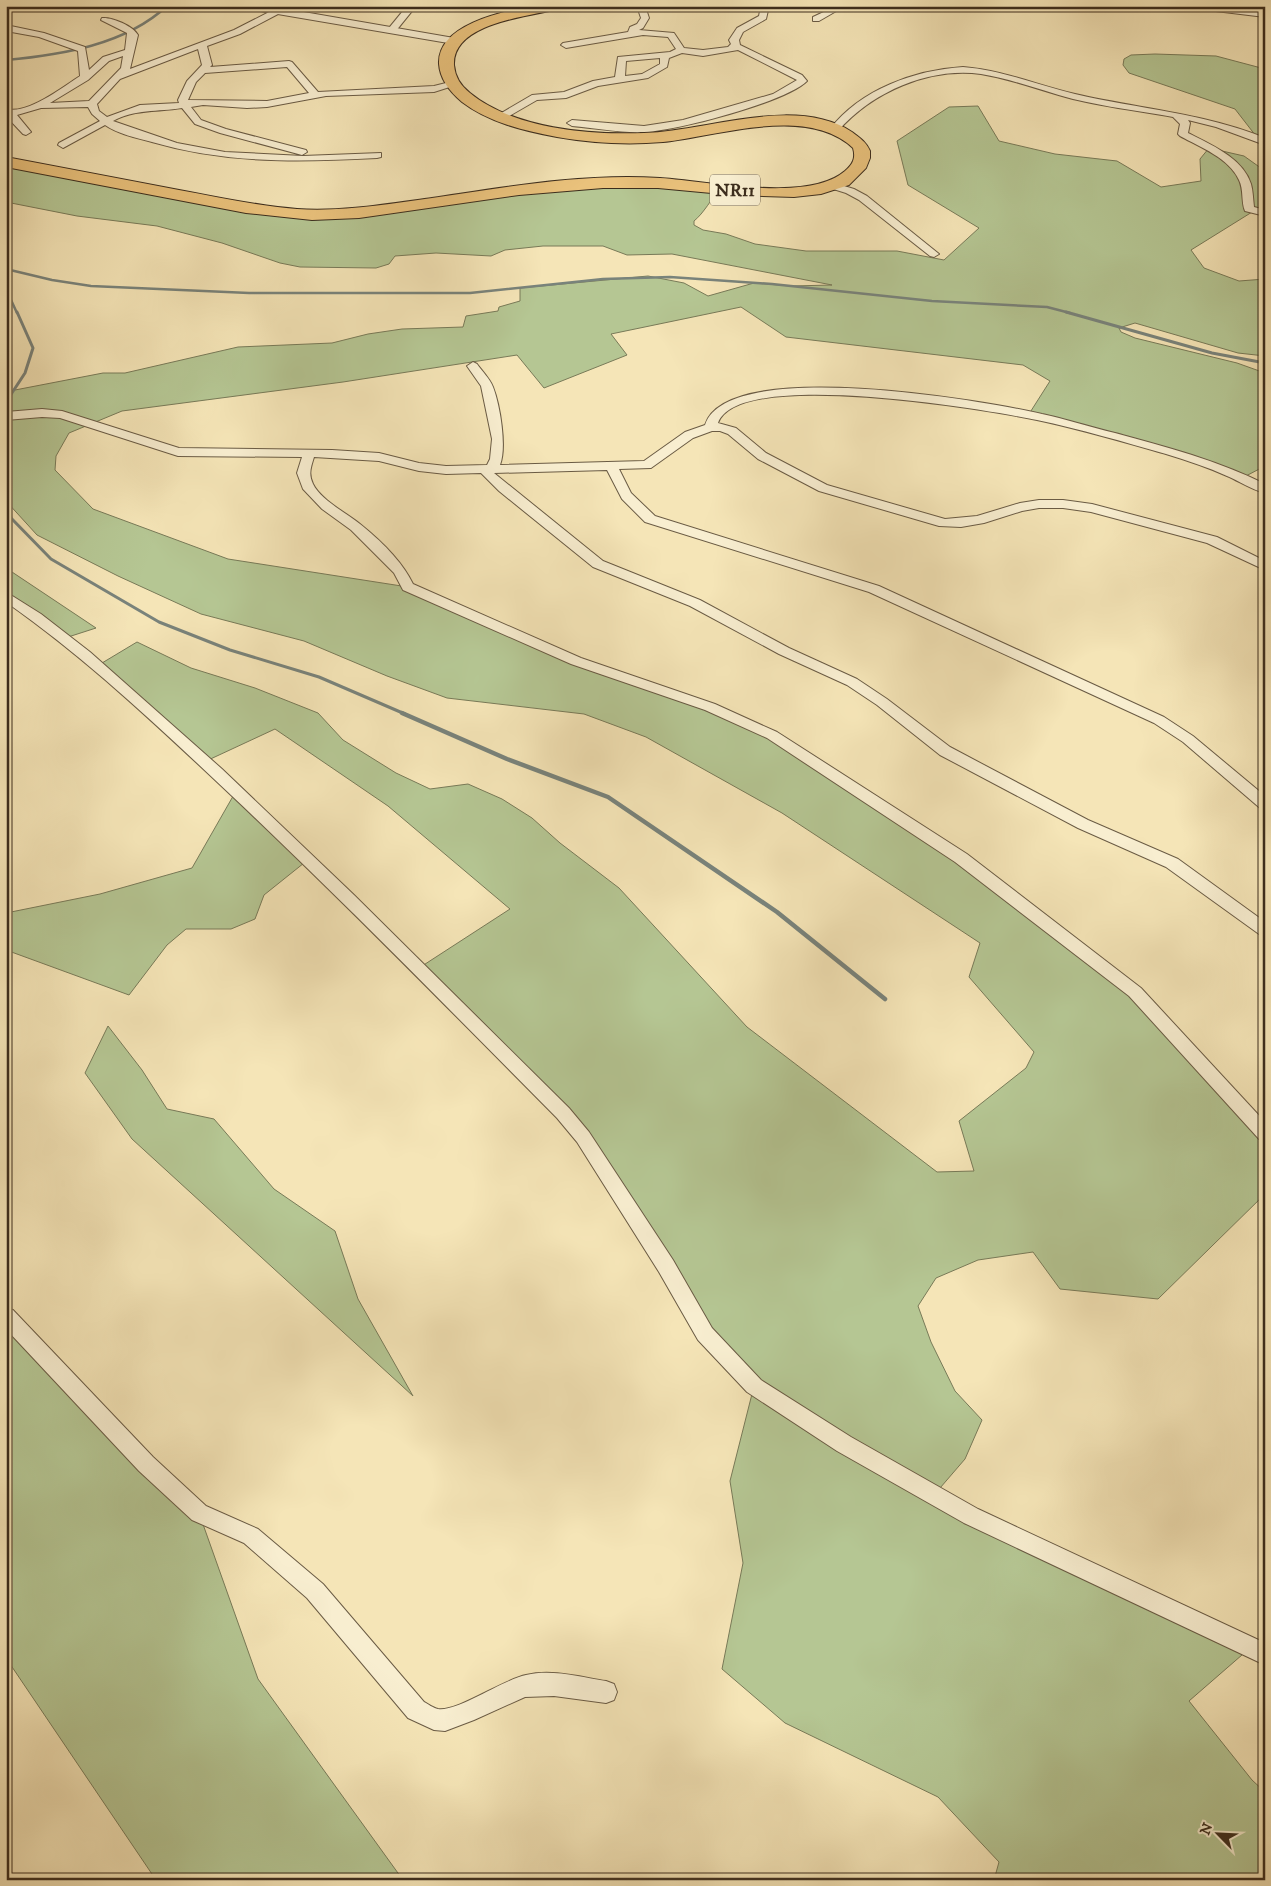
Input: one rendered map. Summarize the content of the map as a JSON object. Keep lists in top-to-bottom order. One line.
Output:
{"streets":{"highway":["NR11"]},"north":"top left"}
